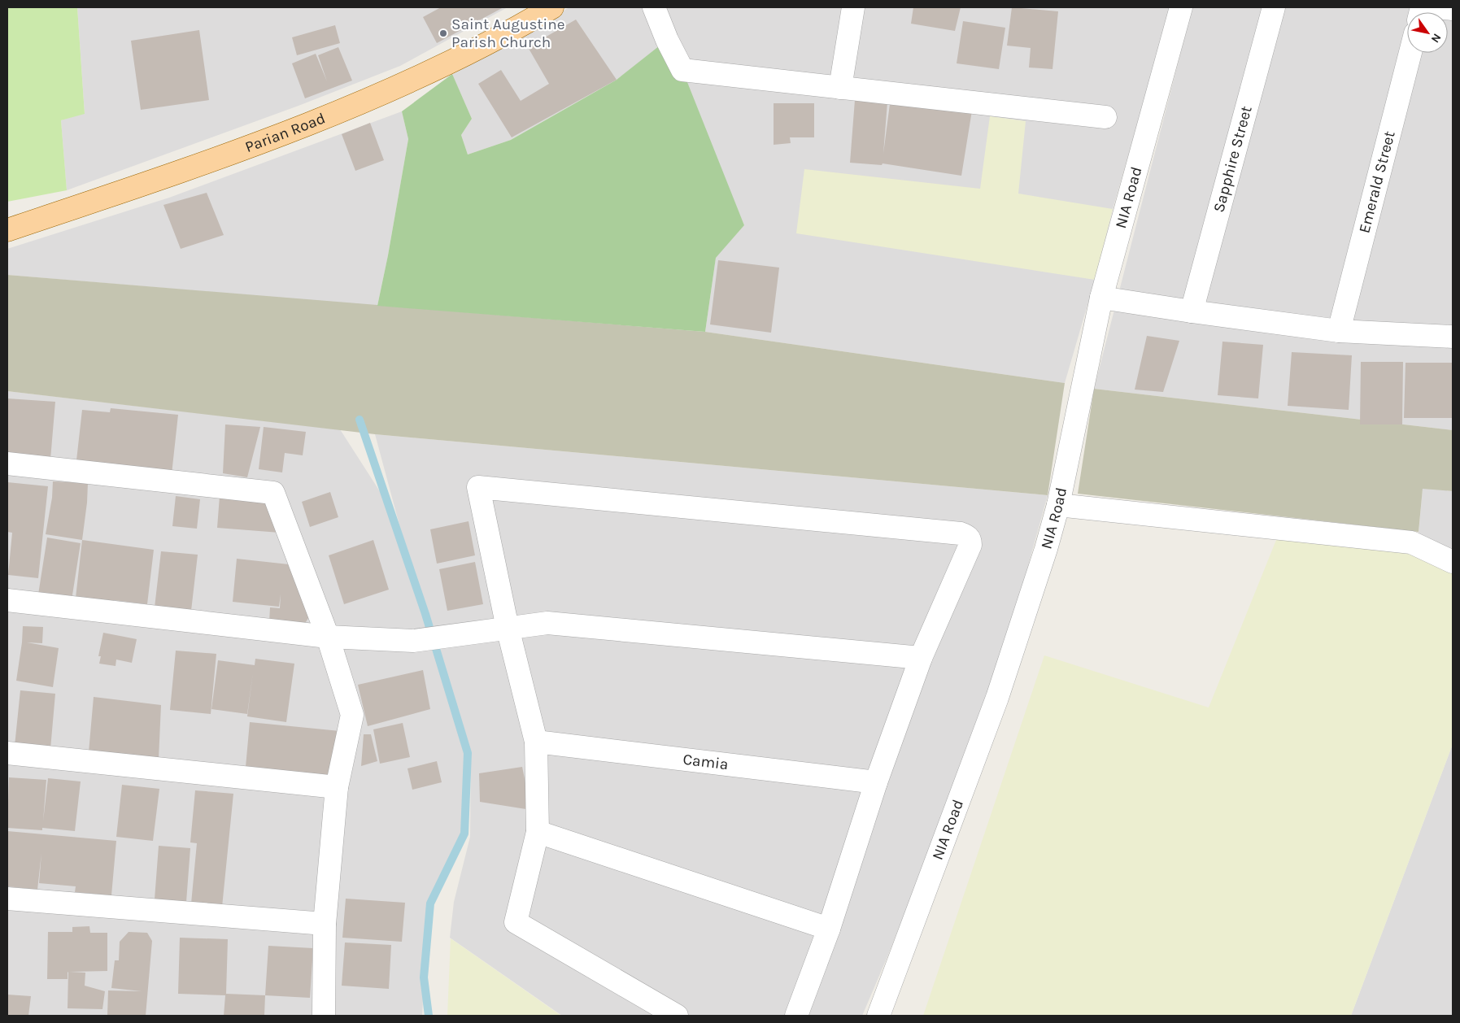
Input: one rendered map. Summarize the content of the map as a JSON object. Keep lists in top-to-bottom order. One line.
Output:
{"streets":{"main road":["Parian Road"],"street":["Sapphire Street","Emerald Street","NIA Road","Camia"]},"places":["Saint Augustine Parish Church"],"north":"bottom right"}
